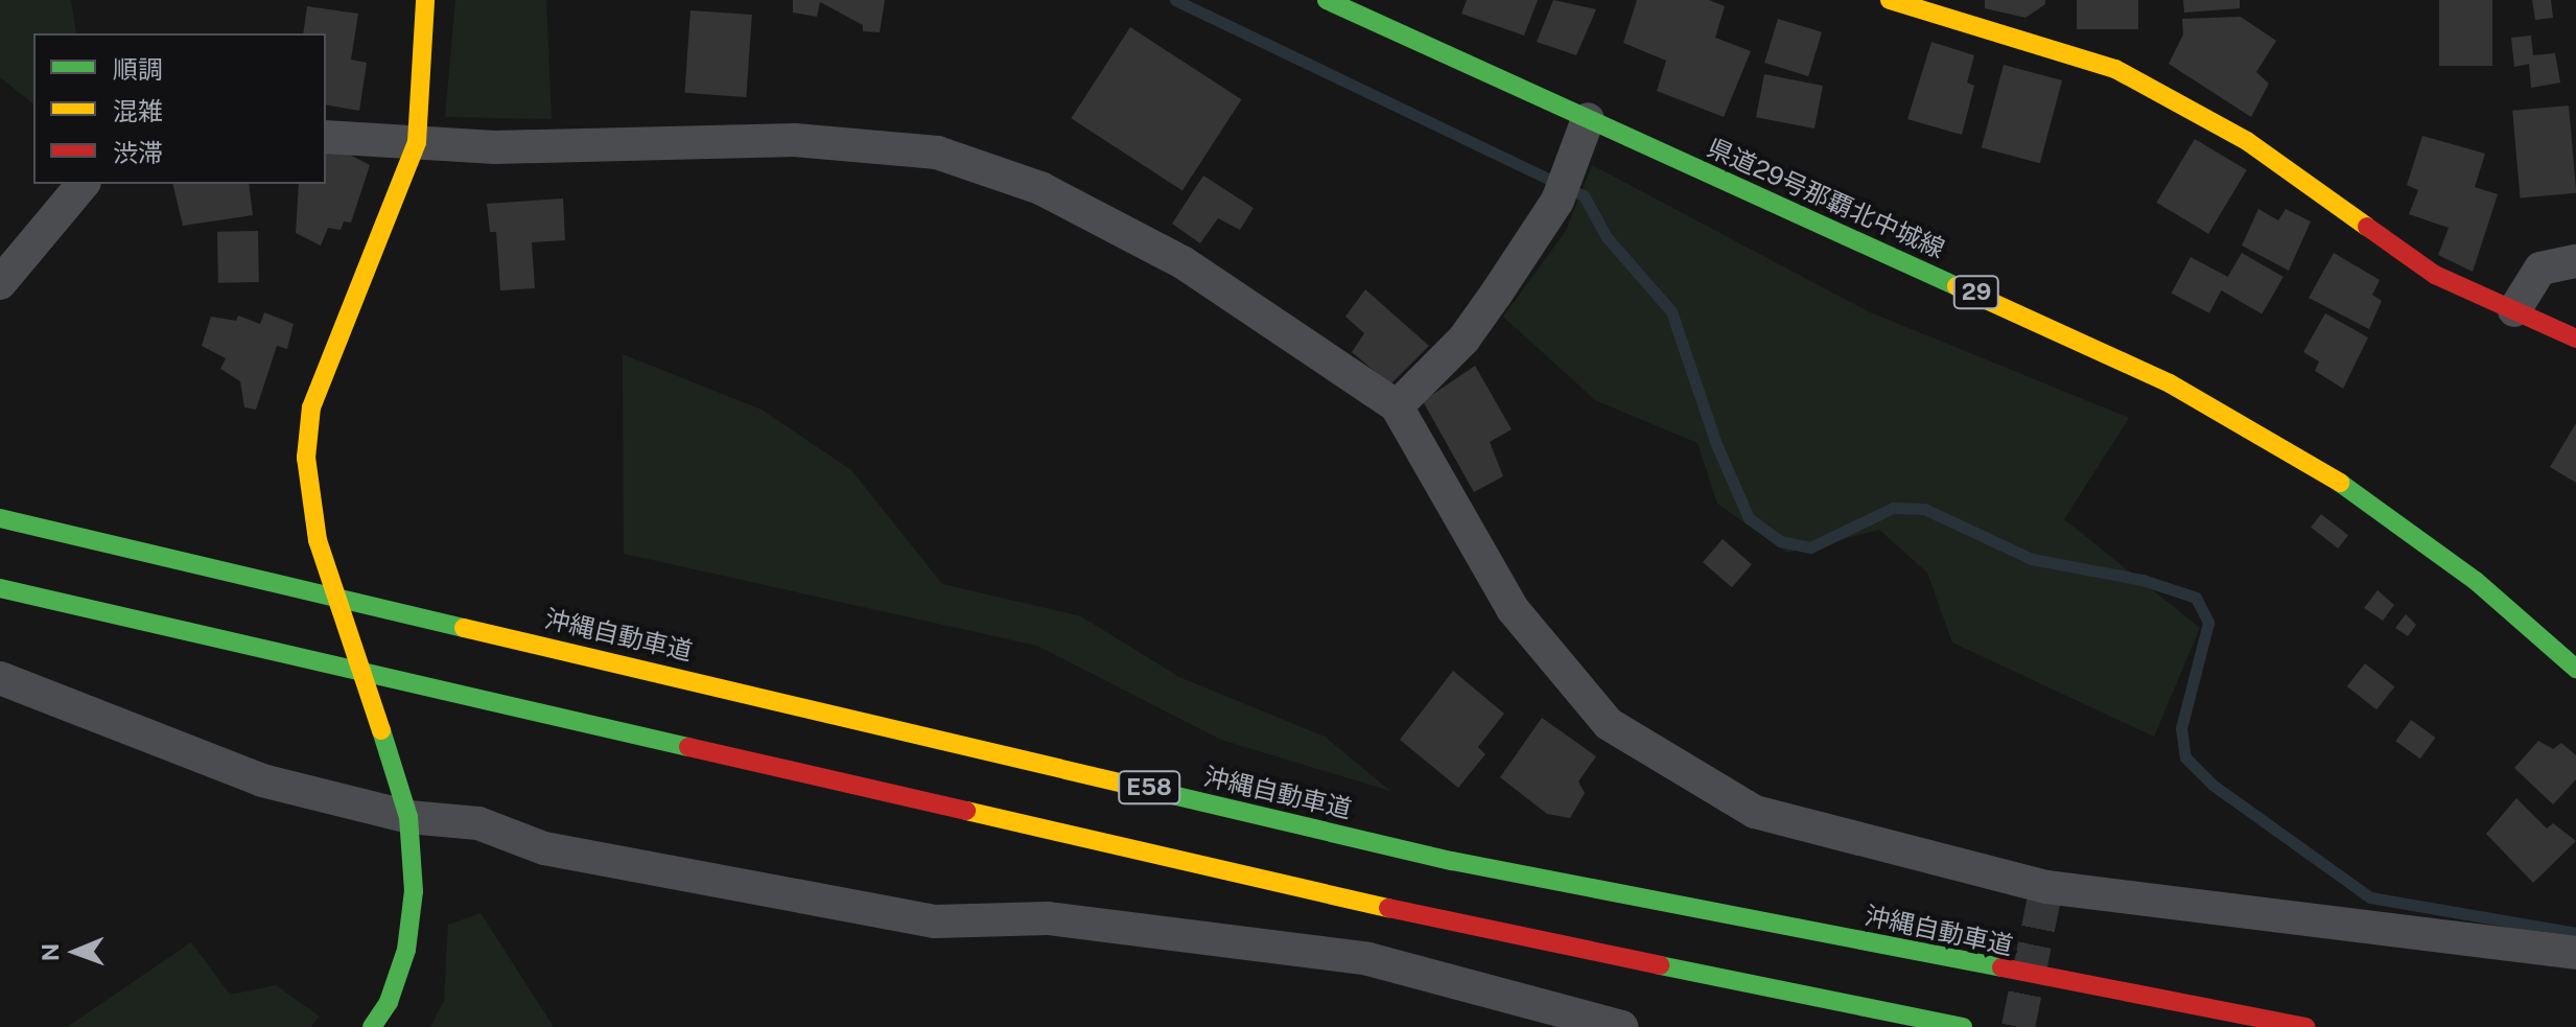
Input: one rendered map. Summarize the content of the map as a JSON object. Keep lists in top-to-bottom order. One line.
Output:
{"streets":{"main road":["県道29号那覇北中城線","29","沖縄自動車道","E58"]},"legend":["順調","混雑","渋滞"],"north":"left"}
